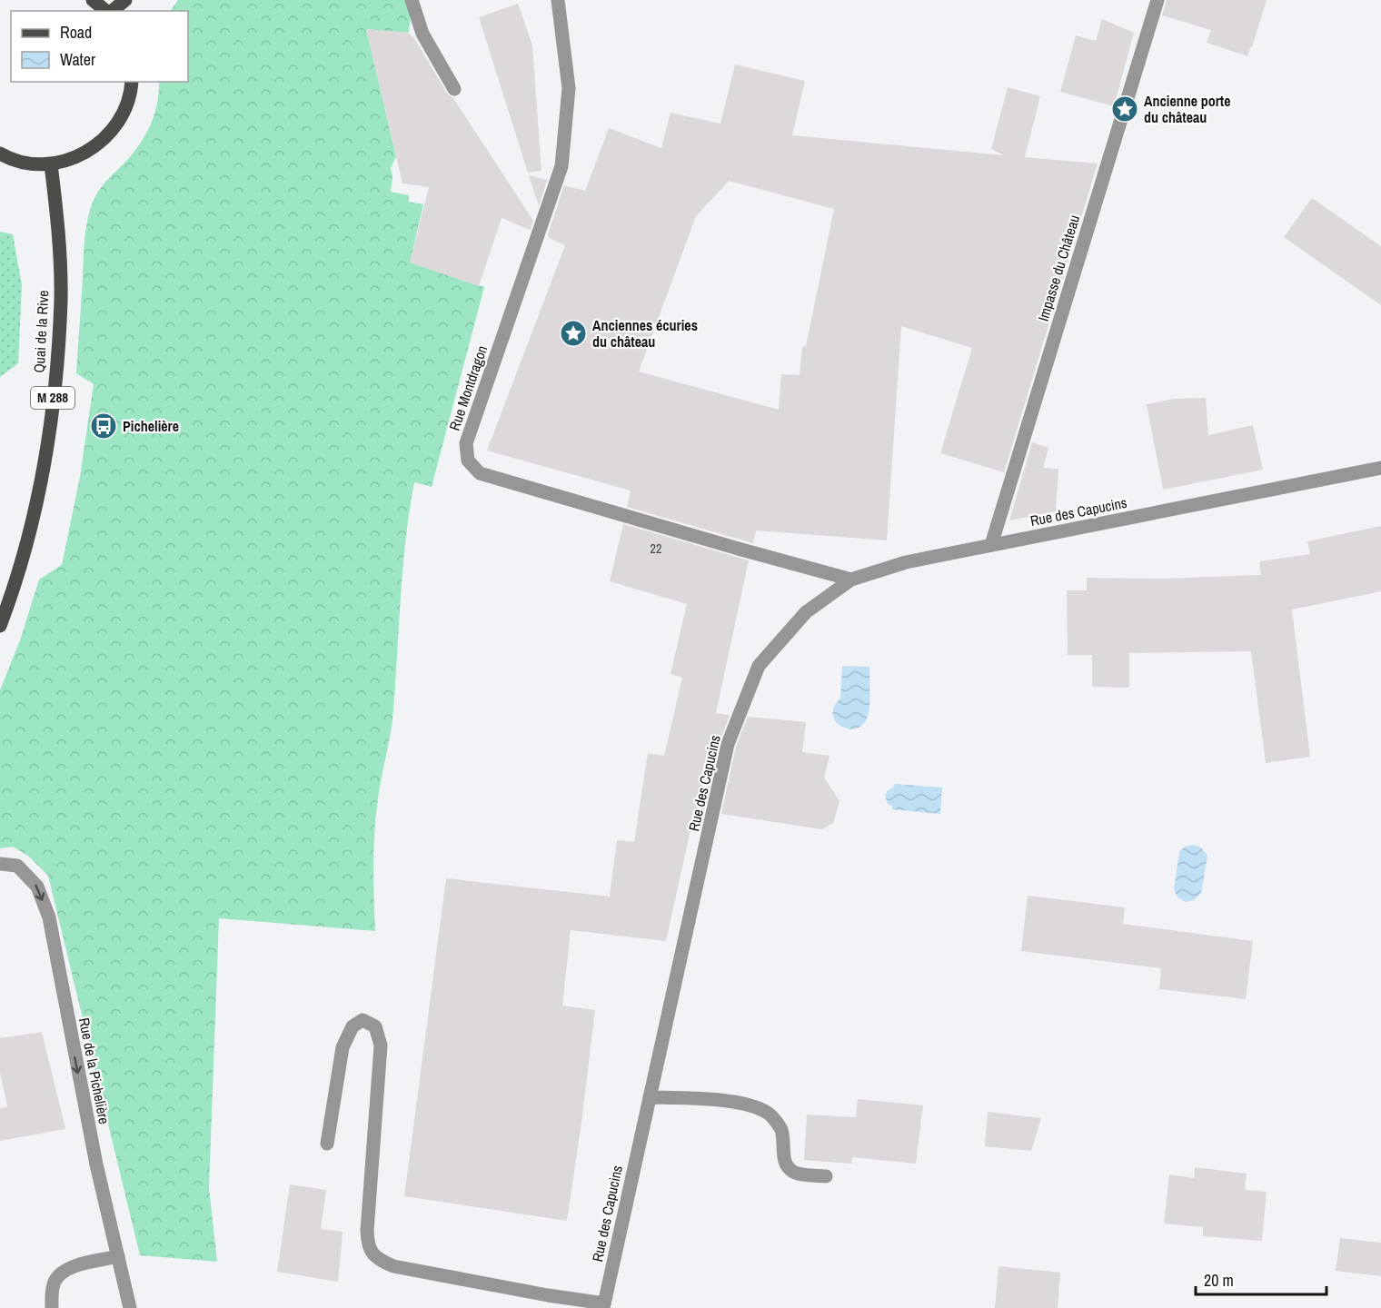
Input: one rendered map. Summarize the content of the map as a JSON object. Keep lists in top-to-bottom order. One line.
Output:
{"streets":{"main road":["Quai de la Rive","M 288"],"street":["Impasse du Château","Rue Montdragon","Rue des Capucins","Rue de la Pichelière"]},"crossings":[["Impasse du Château","Rue des Capucins"],["Rue Montdragon","Rue des Capucins"]],"one_way":["Rue de la Pichelière"],"places":{"place":["Ancienne porte du château","Anciennes écuries du château"],"bus stop":["Pichelière"]},"house_numbers":["22"],"legend":["Road","Water"],"scale_bar":"20 m"}
